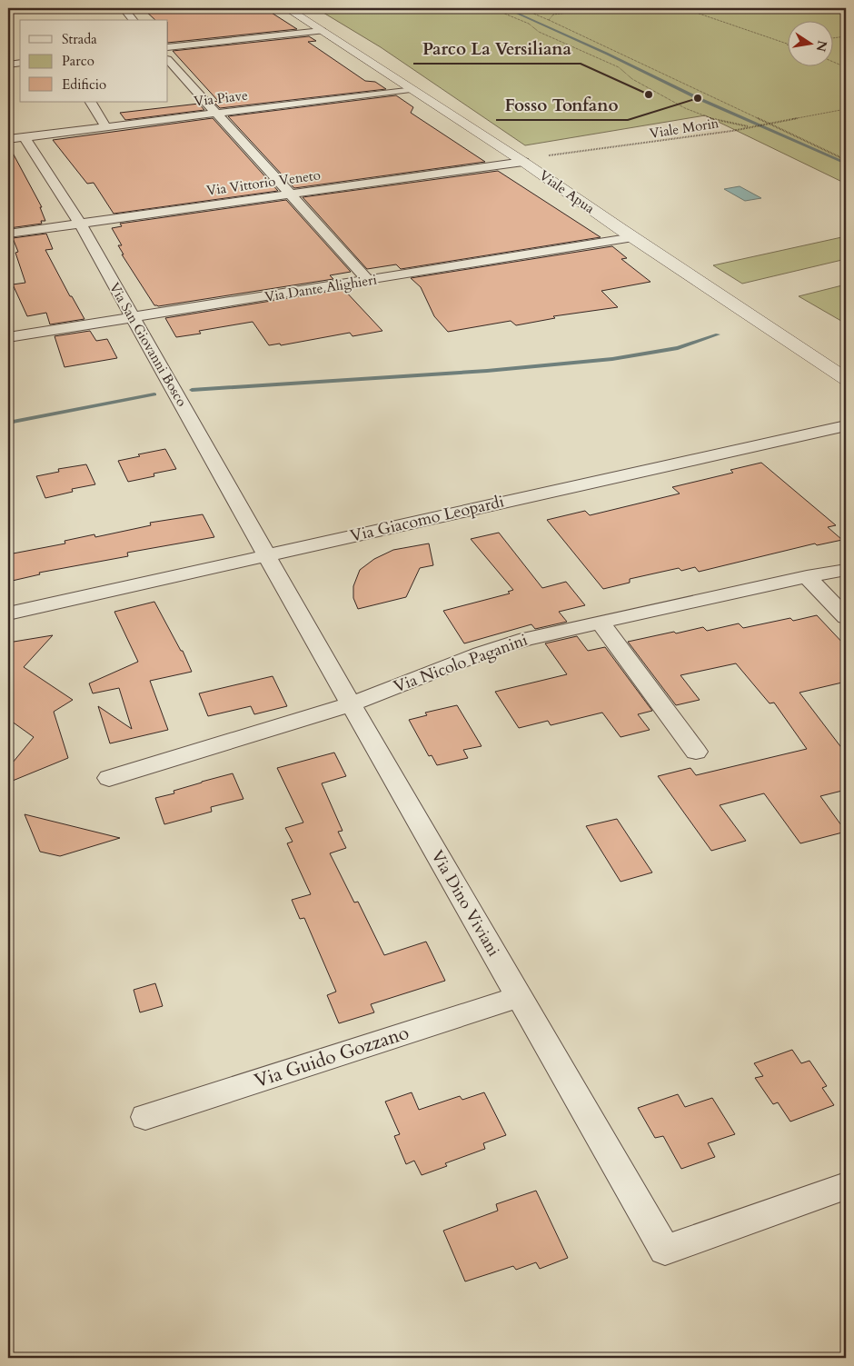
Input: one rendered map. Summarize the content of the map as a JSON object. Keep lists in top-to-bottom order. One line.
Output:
{"streets":{"street":["Via Piave","Via Vittorio Veneto","Viale Apua","Via Dante Alighieri","Via San Giovanni Bosco","Via Giacomo Leopardi","Via Nicolo Paganini","Via Dino Viviani","Via Guido Gozzano"],"path":["Viale Morin"]},"crossings":[["Via Piave","Viale Apua"],["Via Piave","Via San Giovanni Bosco"],["Viale Morin","Via Vittorio Veneto"],["Viale Morin","Viale Apua"],["Via Vittorio Veneto","Viale Apua"],["Via Vittorio Veneto","Via San Giovanni Bosco"],["Viale Apua","Via Dante Alighieri"],["Via Dante Alighieri","Via San Giovanni Bosco"],["Via San Giovanni Bosco","Via Giacomo Leopardi"],["Via San Giovanni Bosco","Via Dino Viviani"],["Via Giacomo Leopardi","Via Dino Viviani"],["Via Nicolo Paganini","Via Dino Viviani"],["Via Dino Viviani","Via Guido Gozzano"]],"places":["Parco La Versiliana","Fosso Tonfano"],"legend":["Strada","Parco","Edificio"],"north":"right"}
